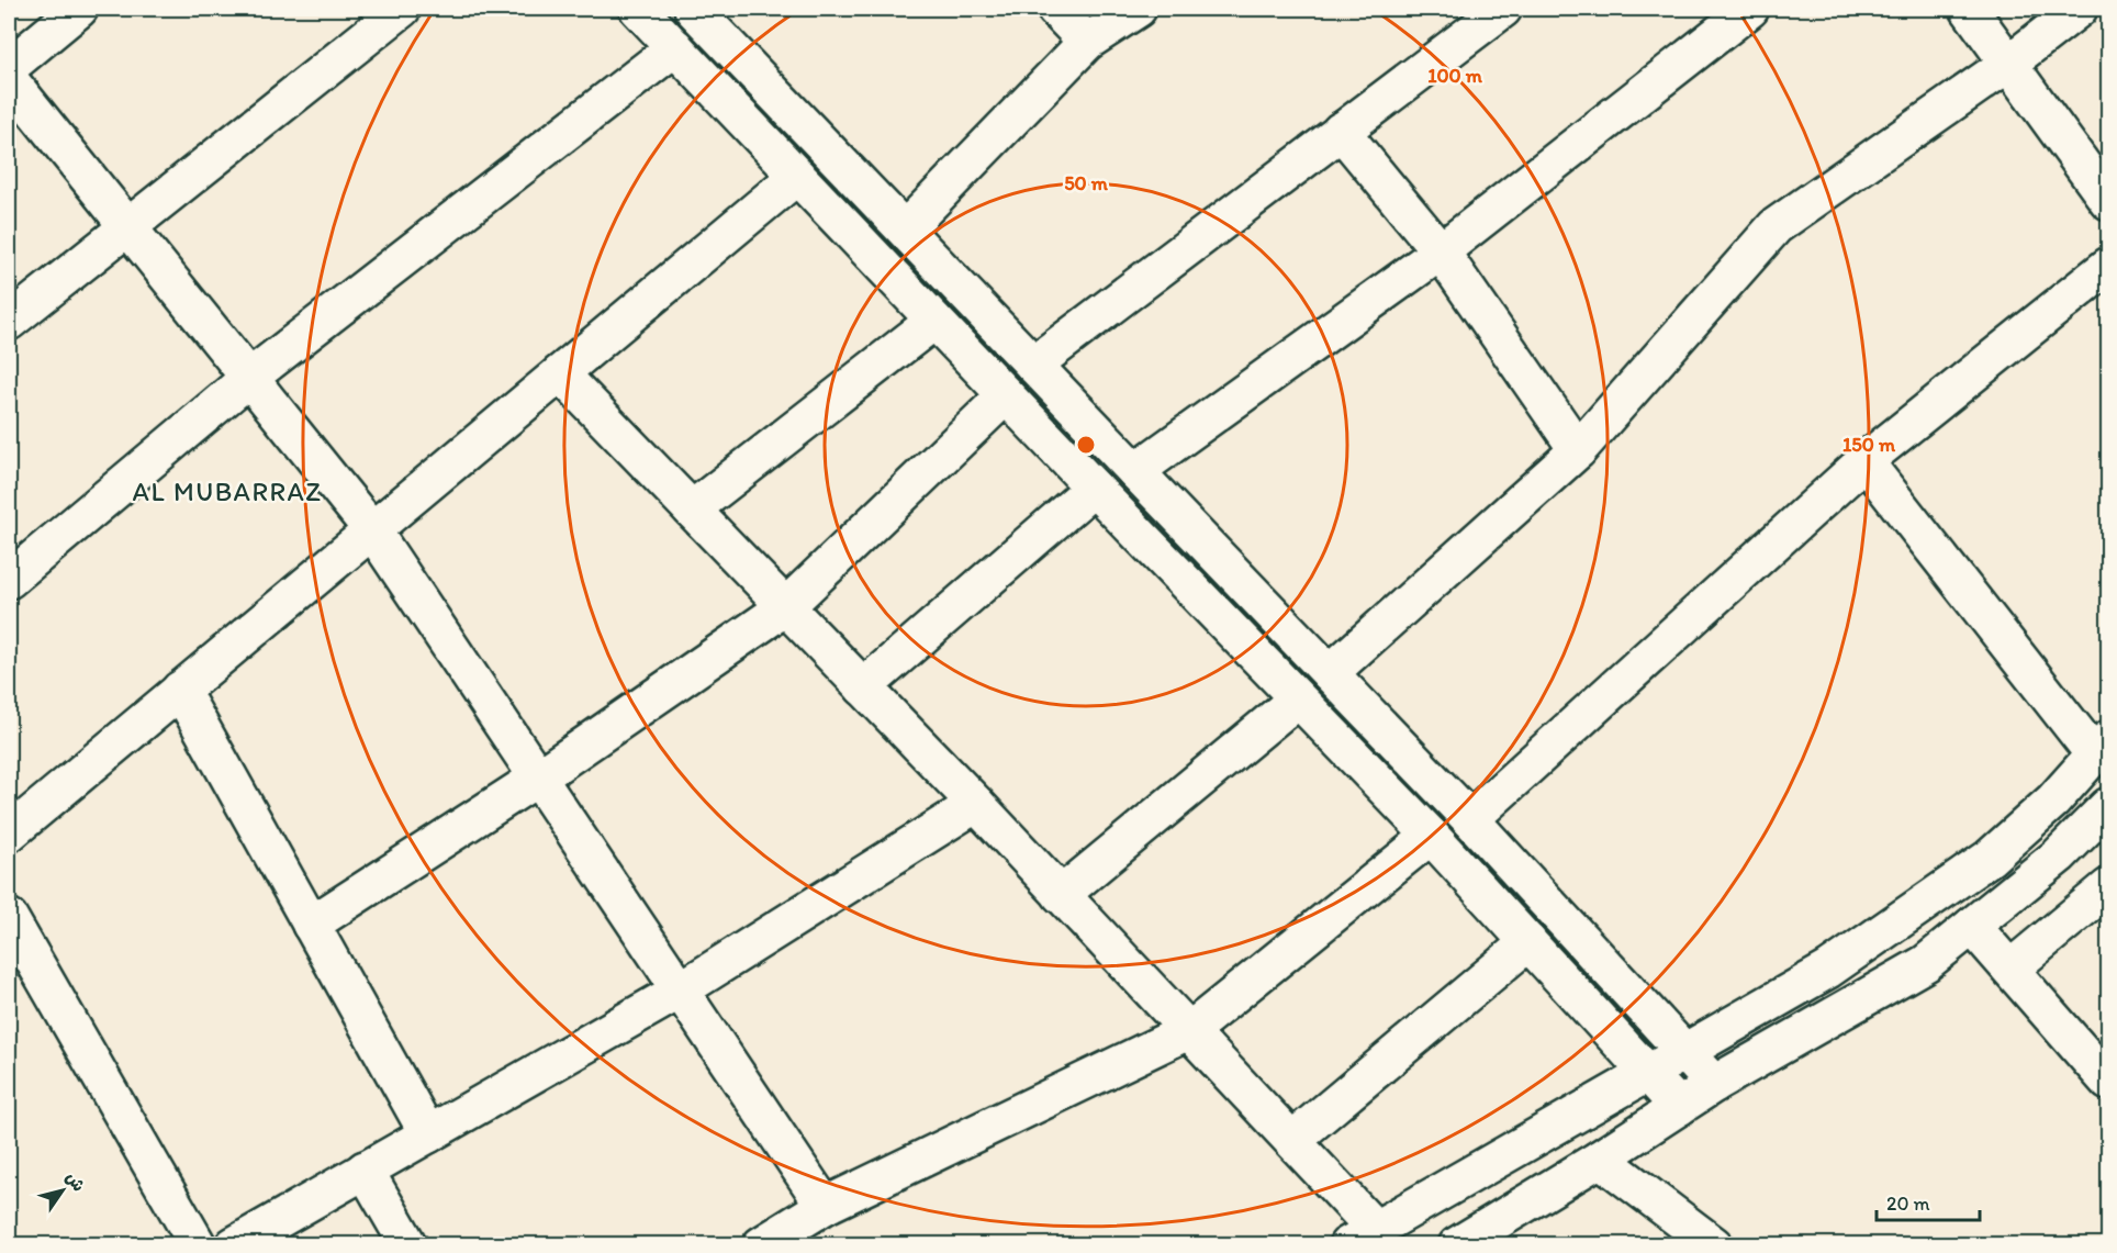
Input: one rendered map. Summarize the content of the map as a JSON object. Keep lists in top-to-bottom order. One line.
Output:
{"districts":["AL MUBARRAZ"],"scale_bar":"20 m","north":"top right","rings":["100 m","50 m","150 m"]}
